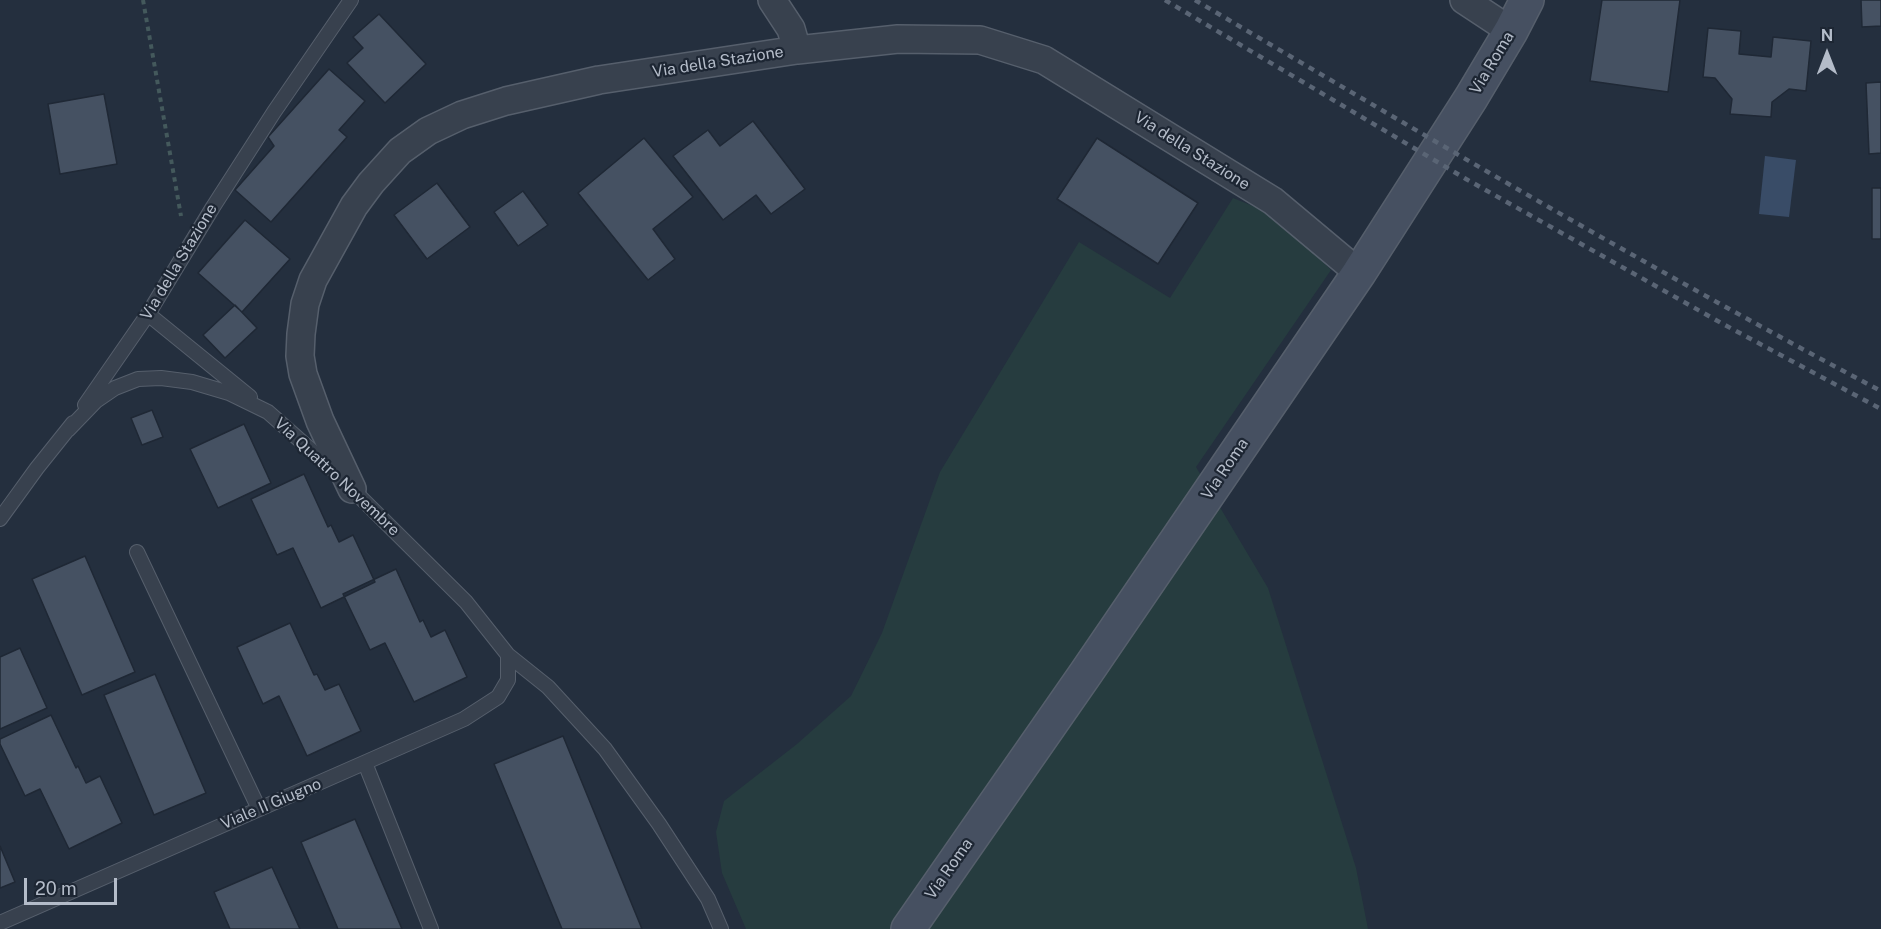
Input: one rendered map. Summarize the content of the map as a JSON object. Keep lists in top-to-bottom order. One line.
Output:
{"streets":{"street":["Via della Stazione","Via Roma"],"lane":["Via Quattro Novembre","Viale II Giugno"]},"crossings":[["Via della Stazione","Via Roma"],["Via della Stazione","Via Quattro Novembre"],["Via Quattro Novembre","Viale II Giugno"]],"scale_bar":"20 m","north":"top"}
